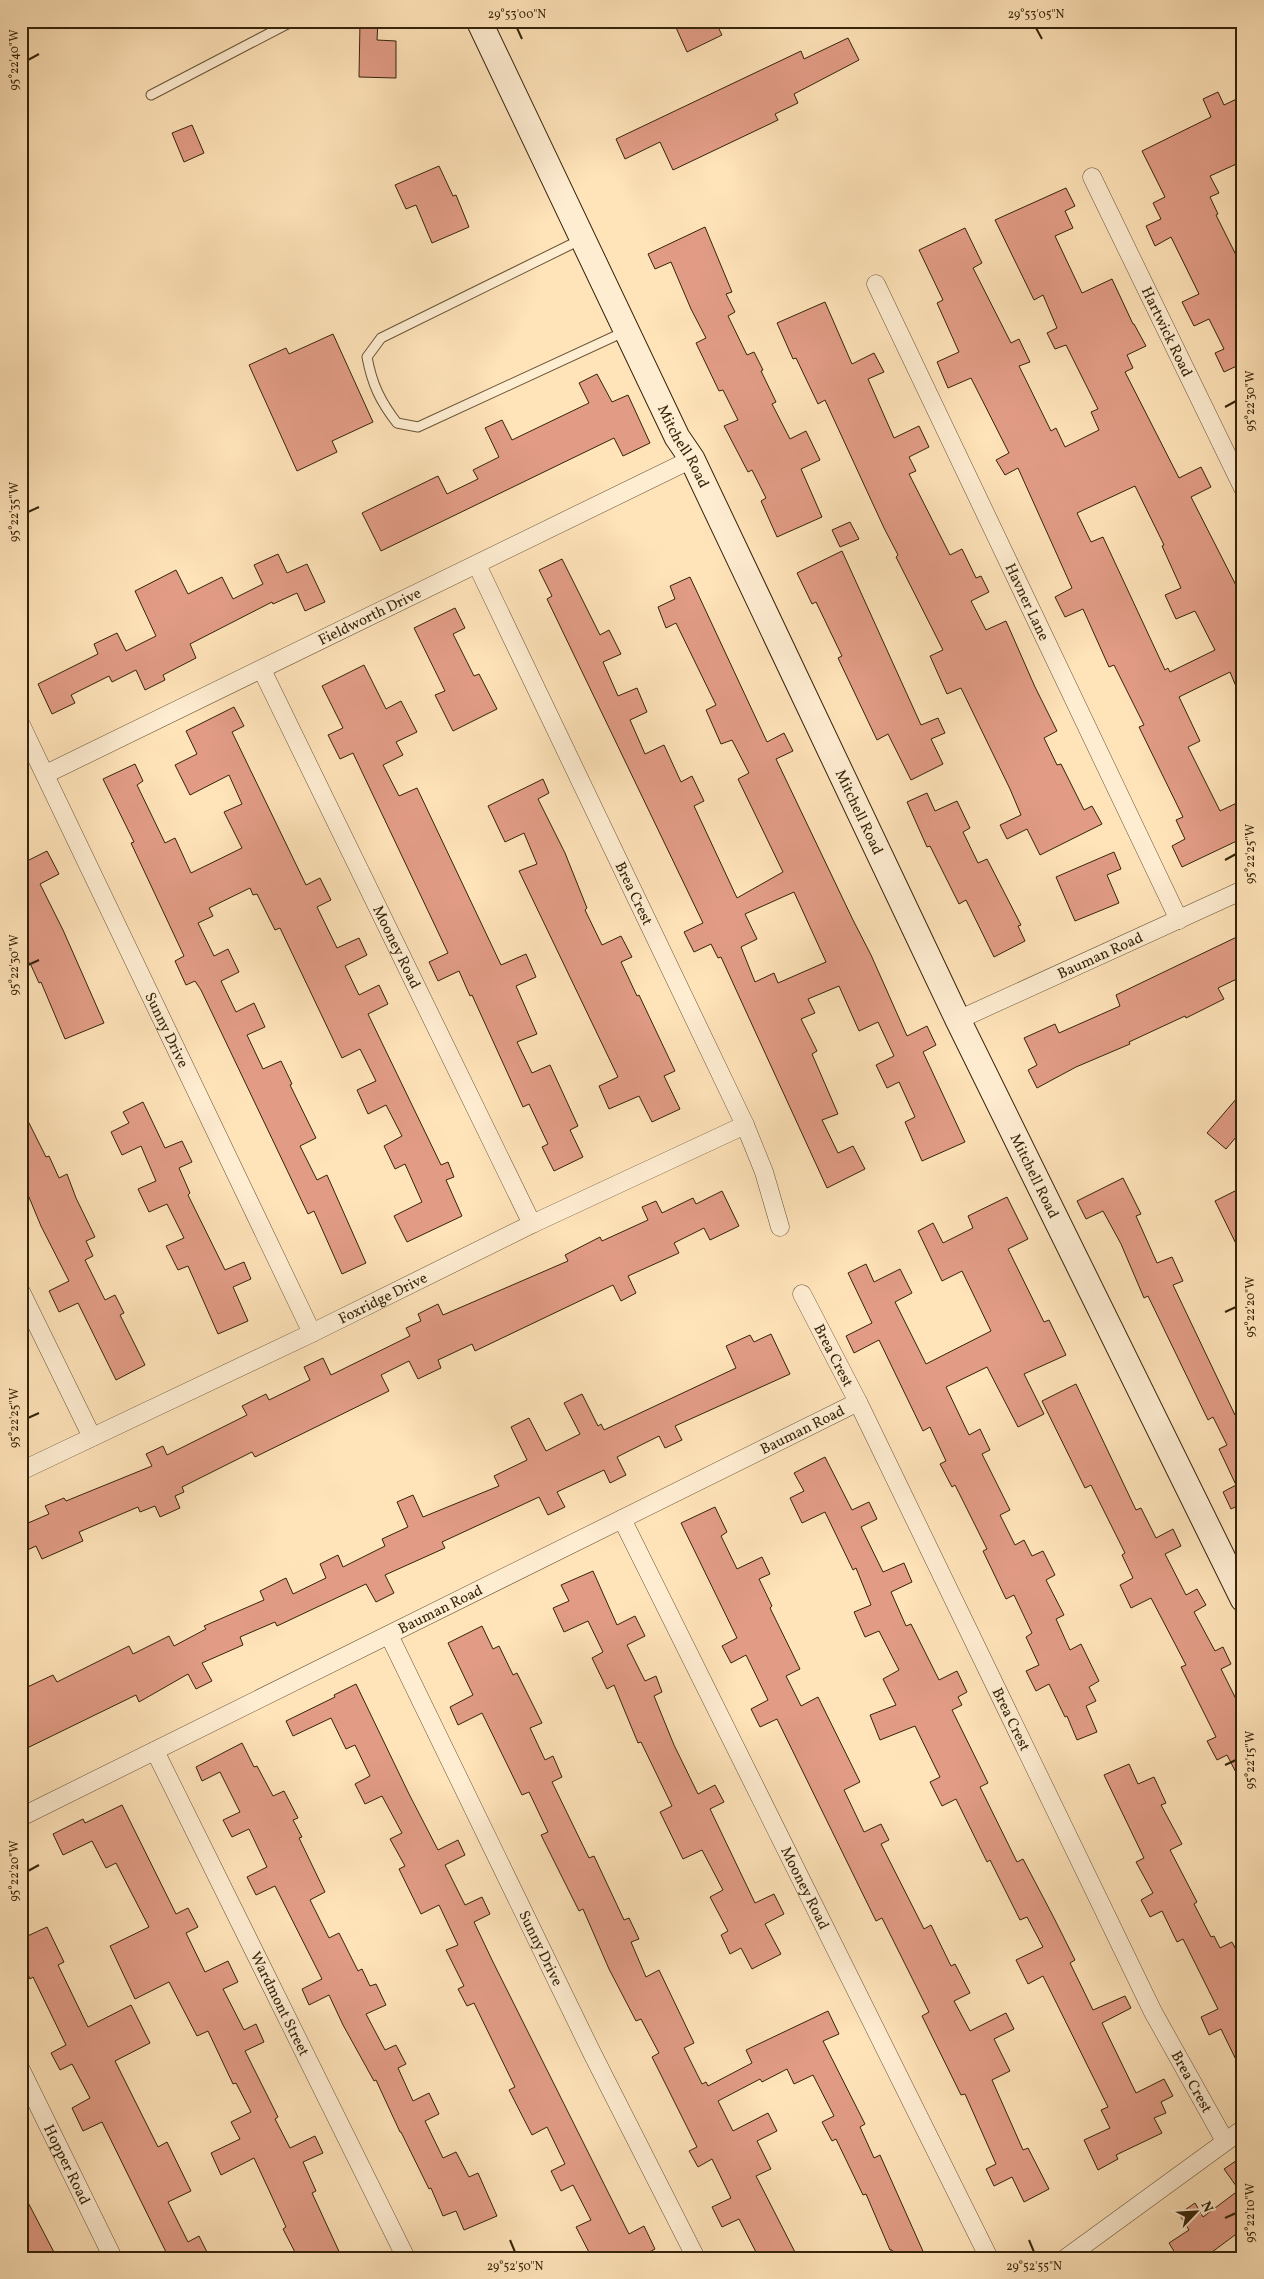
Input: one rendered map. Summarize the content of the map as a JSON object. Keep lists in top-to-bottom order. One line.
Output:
{"streets":{"street":["Hartwick Road","Mitchell Road","Havner Lane","Fieldworth Drive","Brea Crest","Mooney Road","Bauman Road","Sunny Drive","Foxridge Drive","Wardmont Street","Hopper Road"]},"crossings":[["Mitchell Road","Fieldworth Drive"],["Mitchell Road","Bauman Road"],["Havner Lane","Bauman Road"],["Fieldworth Drive","Brea Crest"],["Fieldworth Drive","Mooney Road"],["Fieldworth Drive","Sunny Drive"],["Brea Crest","Bauman Road"],["Brea Crest","Foxridge Drive"],["Mooney Road","Bauman Road"],["Mooney Road","Foxridge Drive"],["Bauman Road","Sunny Drive"],["Bauman Road","Wardmont Street"],["Sunny Drive","Foxridge Drive"]],"north":"top right","coordinates":["29°53'00\"N","29°53'05\"N","95°22'40\"W","95°22'30\"W","95°22'35\"W","95°22'25\"W","95°22'20\"W","95°22'15\"W","95°22'10\"W","29°52'50\"N","29°52'55\"N"]}
